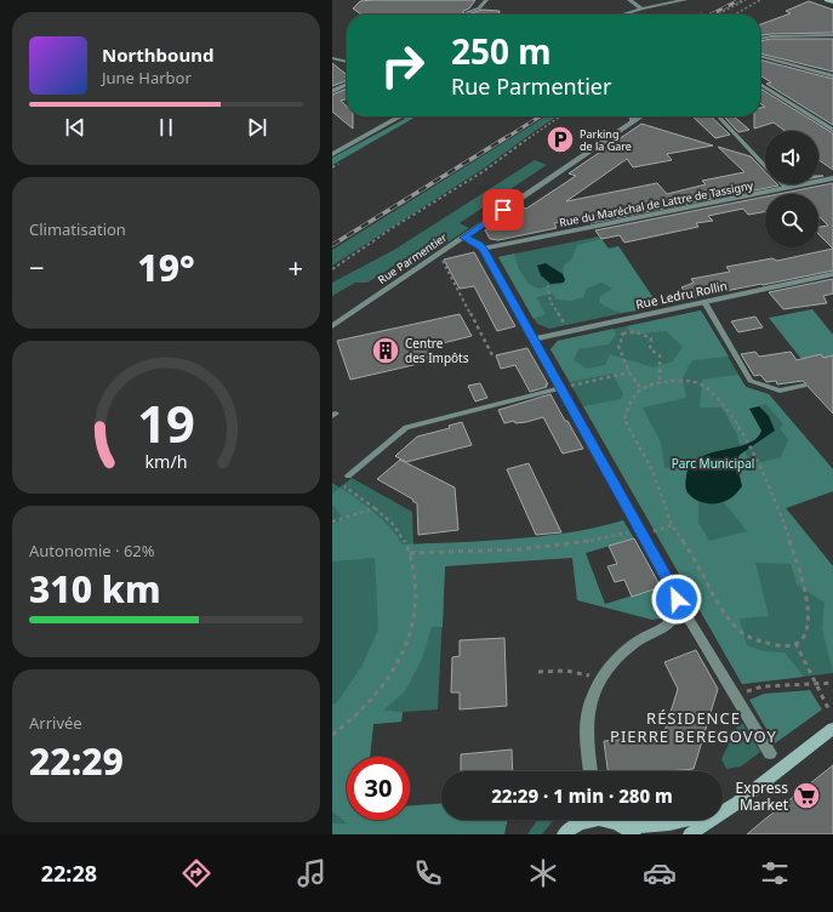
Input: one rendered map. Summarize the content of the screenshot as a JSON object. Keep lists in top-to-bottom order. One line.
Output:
{"streets":{"street":["Rue du Maréchal de Lattre de Tassigny","Rue Parmentier","Rue Ledru Rollin"]},"districts":["RÉSIDENCE PIERRE BEREGOVOY"],"parks":["Parc Municipal"],"places":{"parking":["Parking de la Gare"],"building":["Centre des Impôts"],"supermarket":["Express Market"]},"page":{"turn":["250 m","Rue Parmentier"],"song":["Northbound","June Harbor"],"tile":["Climatisation",["Autonomie · 62%","310 km"],["Arrivée","22:29"]],"heat":["−","19°","+"],"limit":"30","trip":"22:29 · 1 min · 280 m","tabs":"22:28","gauge":["19","km/h"]}}
